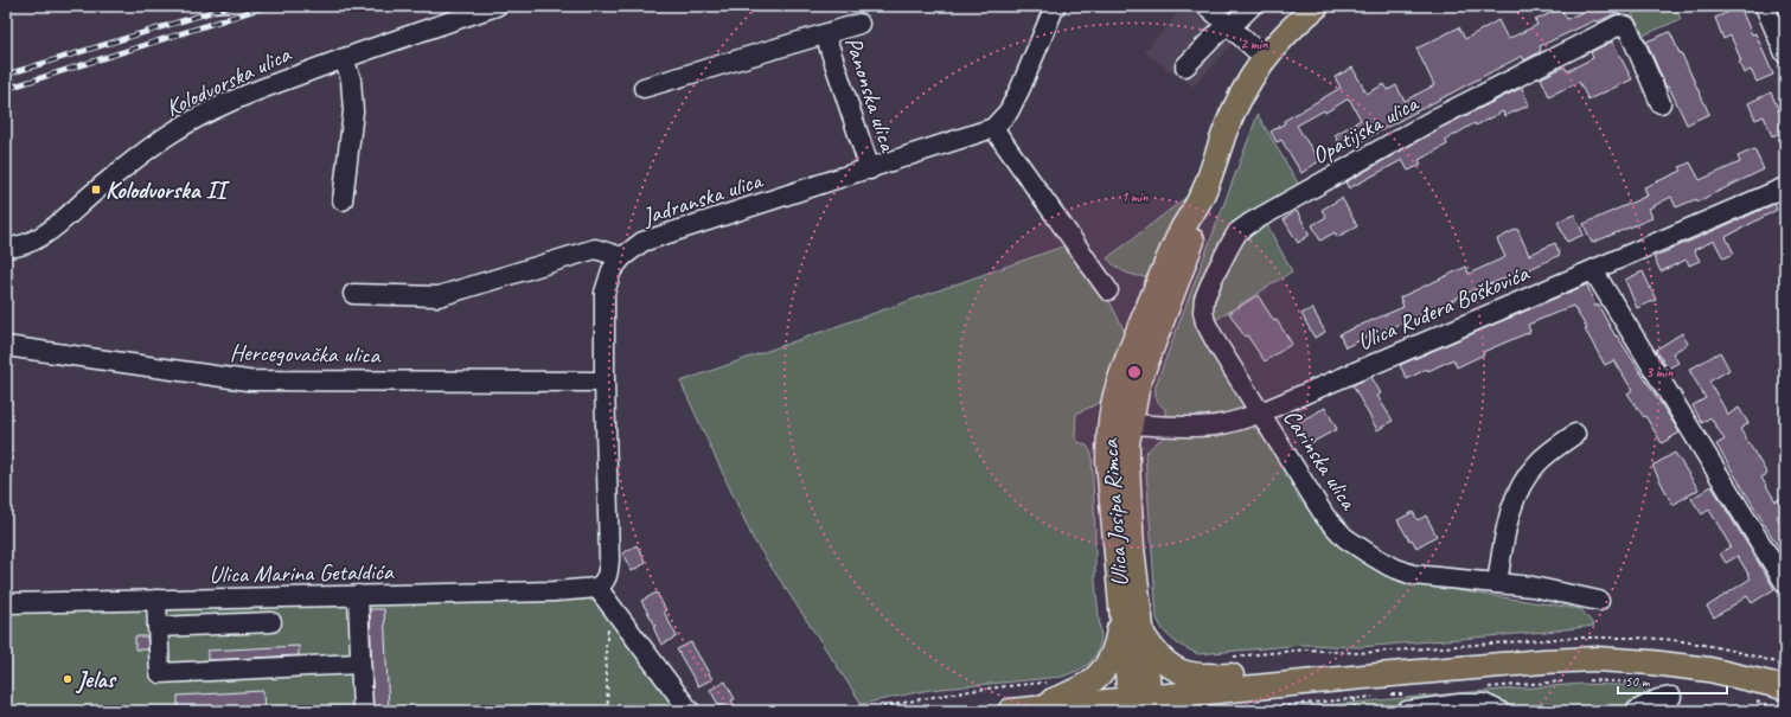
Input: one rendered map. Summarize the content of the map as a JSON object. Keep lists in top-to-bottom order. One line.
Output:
{"streets":{"main road":["Ulica Josipa Rimca"],"street":["Kolodvorska ulica","Panonska ulica","Opatijska ulica","Jadranska ulica","Ulica Ruđera Boškovića","Hercegovačka ulica","Carinska ulica","Ulica Marina Getaldića"]},"crossings":[["Panonska ulica","Jadranska ulica"],["Opatijska ulica","Ulica Ruđera Boškovića"],["Opatijska ulica","Carinska ulica"],["Jadranska ulica","Hercegovačka ulica"],["Jadranska ulica","Ulica Marina Getaldića"],["Ulica Ruđera Boškovića","Carinska ulica"],["Ulica Ruđera Boškovića","Ulica Josipa Rimca"]],"places":{"transit":["Kolodvorska II"],"other":["Jelas"]},"scale_bar":"50 m","rings":["2 min","1 min","3 min"]}
